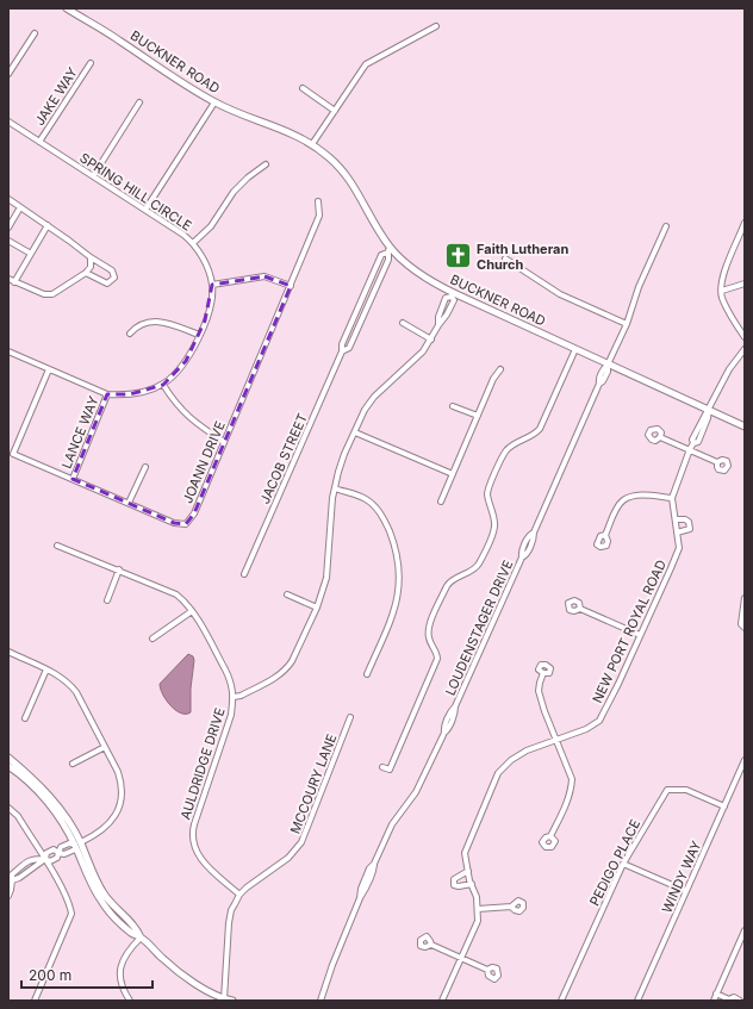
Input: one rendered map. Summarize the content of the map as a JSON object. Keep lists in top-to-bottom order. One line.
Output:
{"streets":{"street":["BUCKNER ROAD","JAKE WAY","SPRING HILL CIRCLE","LANCE WAY","JACOB STREET","JOANN DRIVE","LOUDENSTAGER DRIVE","NEW PORT ROYAL ROAD","AULDRIDGE DRIVE","MCCOURY LANE","PEDIGO PLACE","WINDY WAY"]},"crossings":[["BUCKNER ROAD","JACOB STREET"],["BUCKNER ROAD","LOUDENSTAGER DRIVE"],["BUCKNER ROAD","NEW PORT ROYAL ROAD"],["JAKE WAY","SPRING HILL CIRCLE"],["SPRING HILL CIRCLE","LANCE WAY"],["SPRING HILL CIRCLE","JOANN DRIVE"],["LANCE WAY","JOANN DRIVE"],["AULDRIDGE DRIVE","MCCOURY LANE"],["PEDIGO PLACE","WINDY WAY"]],"places":{"church":["Faith Lutheran Church"]},"scale_bar":"200 m"}
